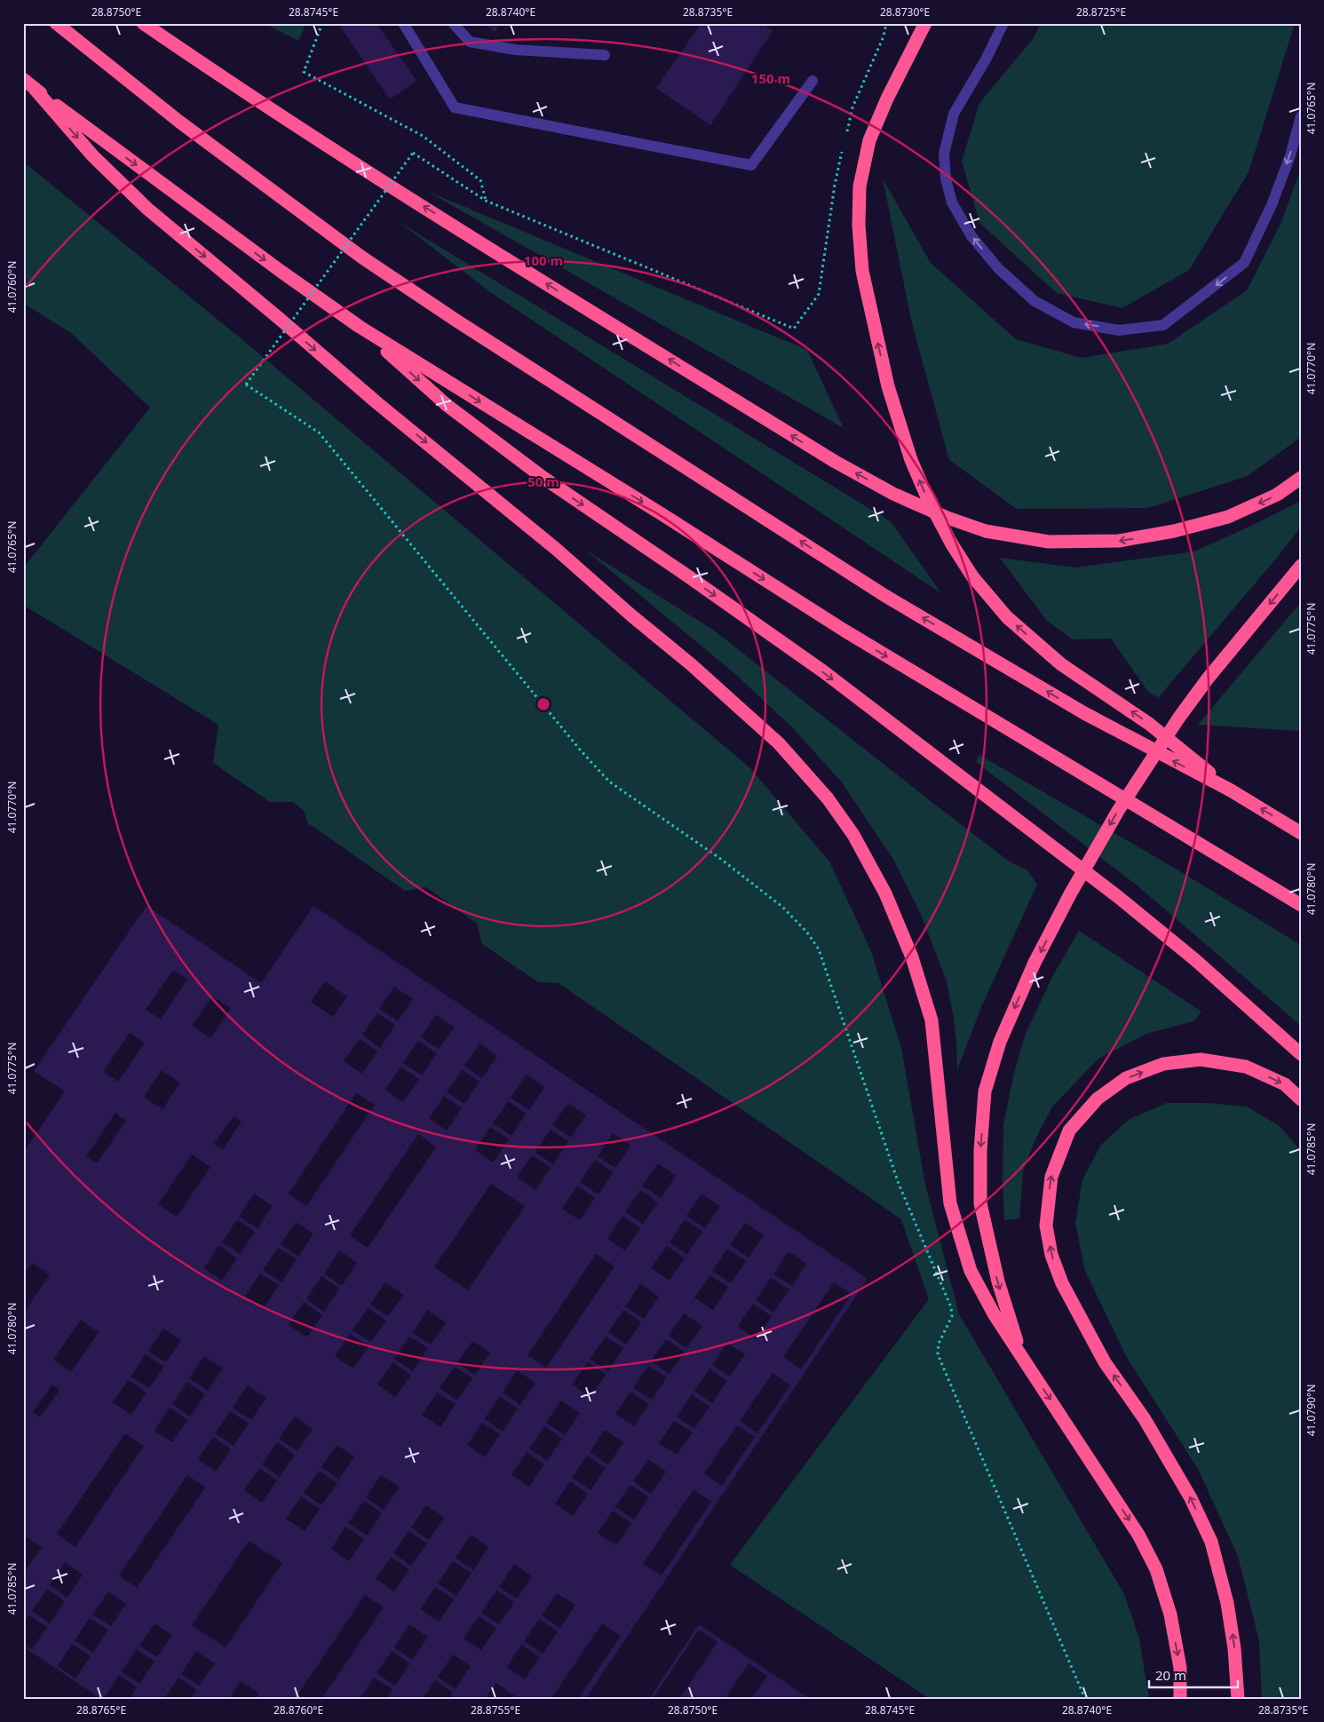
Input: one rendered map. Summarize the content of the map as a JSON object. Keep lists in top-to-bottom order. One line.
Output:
{"scale_bar":"20 m","coordinates":["28.8750°E","28.8745°E","28.8740°E","28.8735°E","28.8730°E","28.8725°E","41.0765°N","41.0760°N","41.0770°N","41.0775°N","41.0780°N","41.0785°N","41.0790°N","28.8765°E","28.8760°E","28.8755°E"],"rings":["150 m","100 m","50 m"]}
